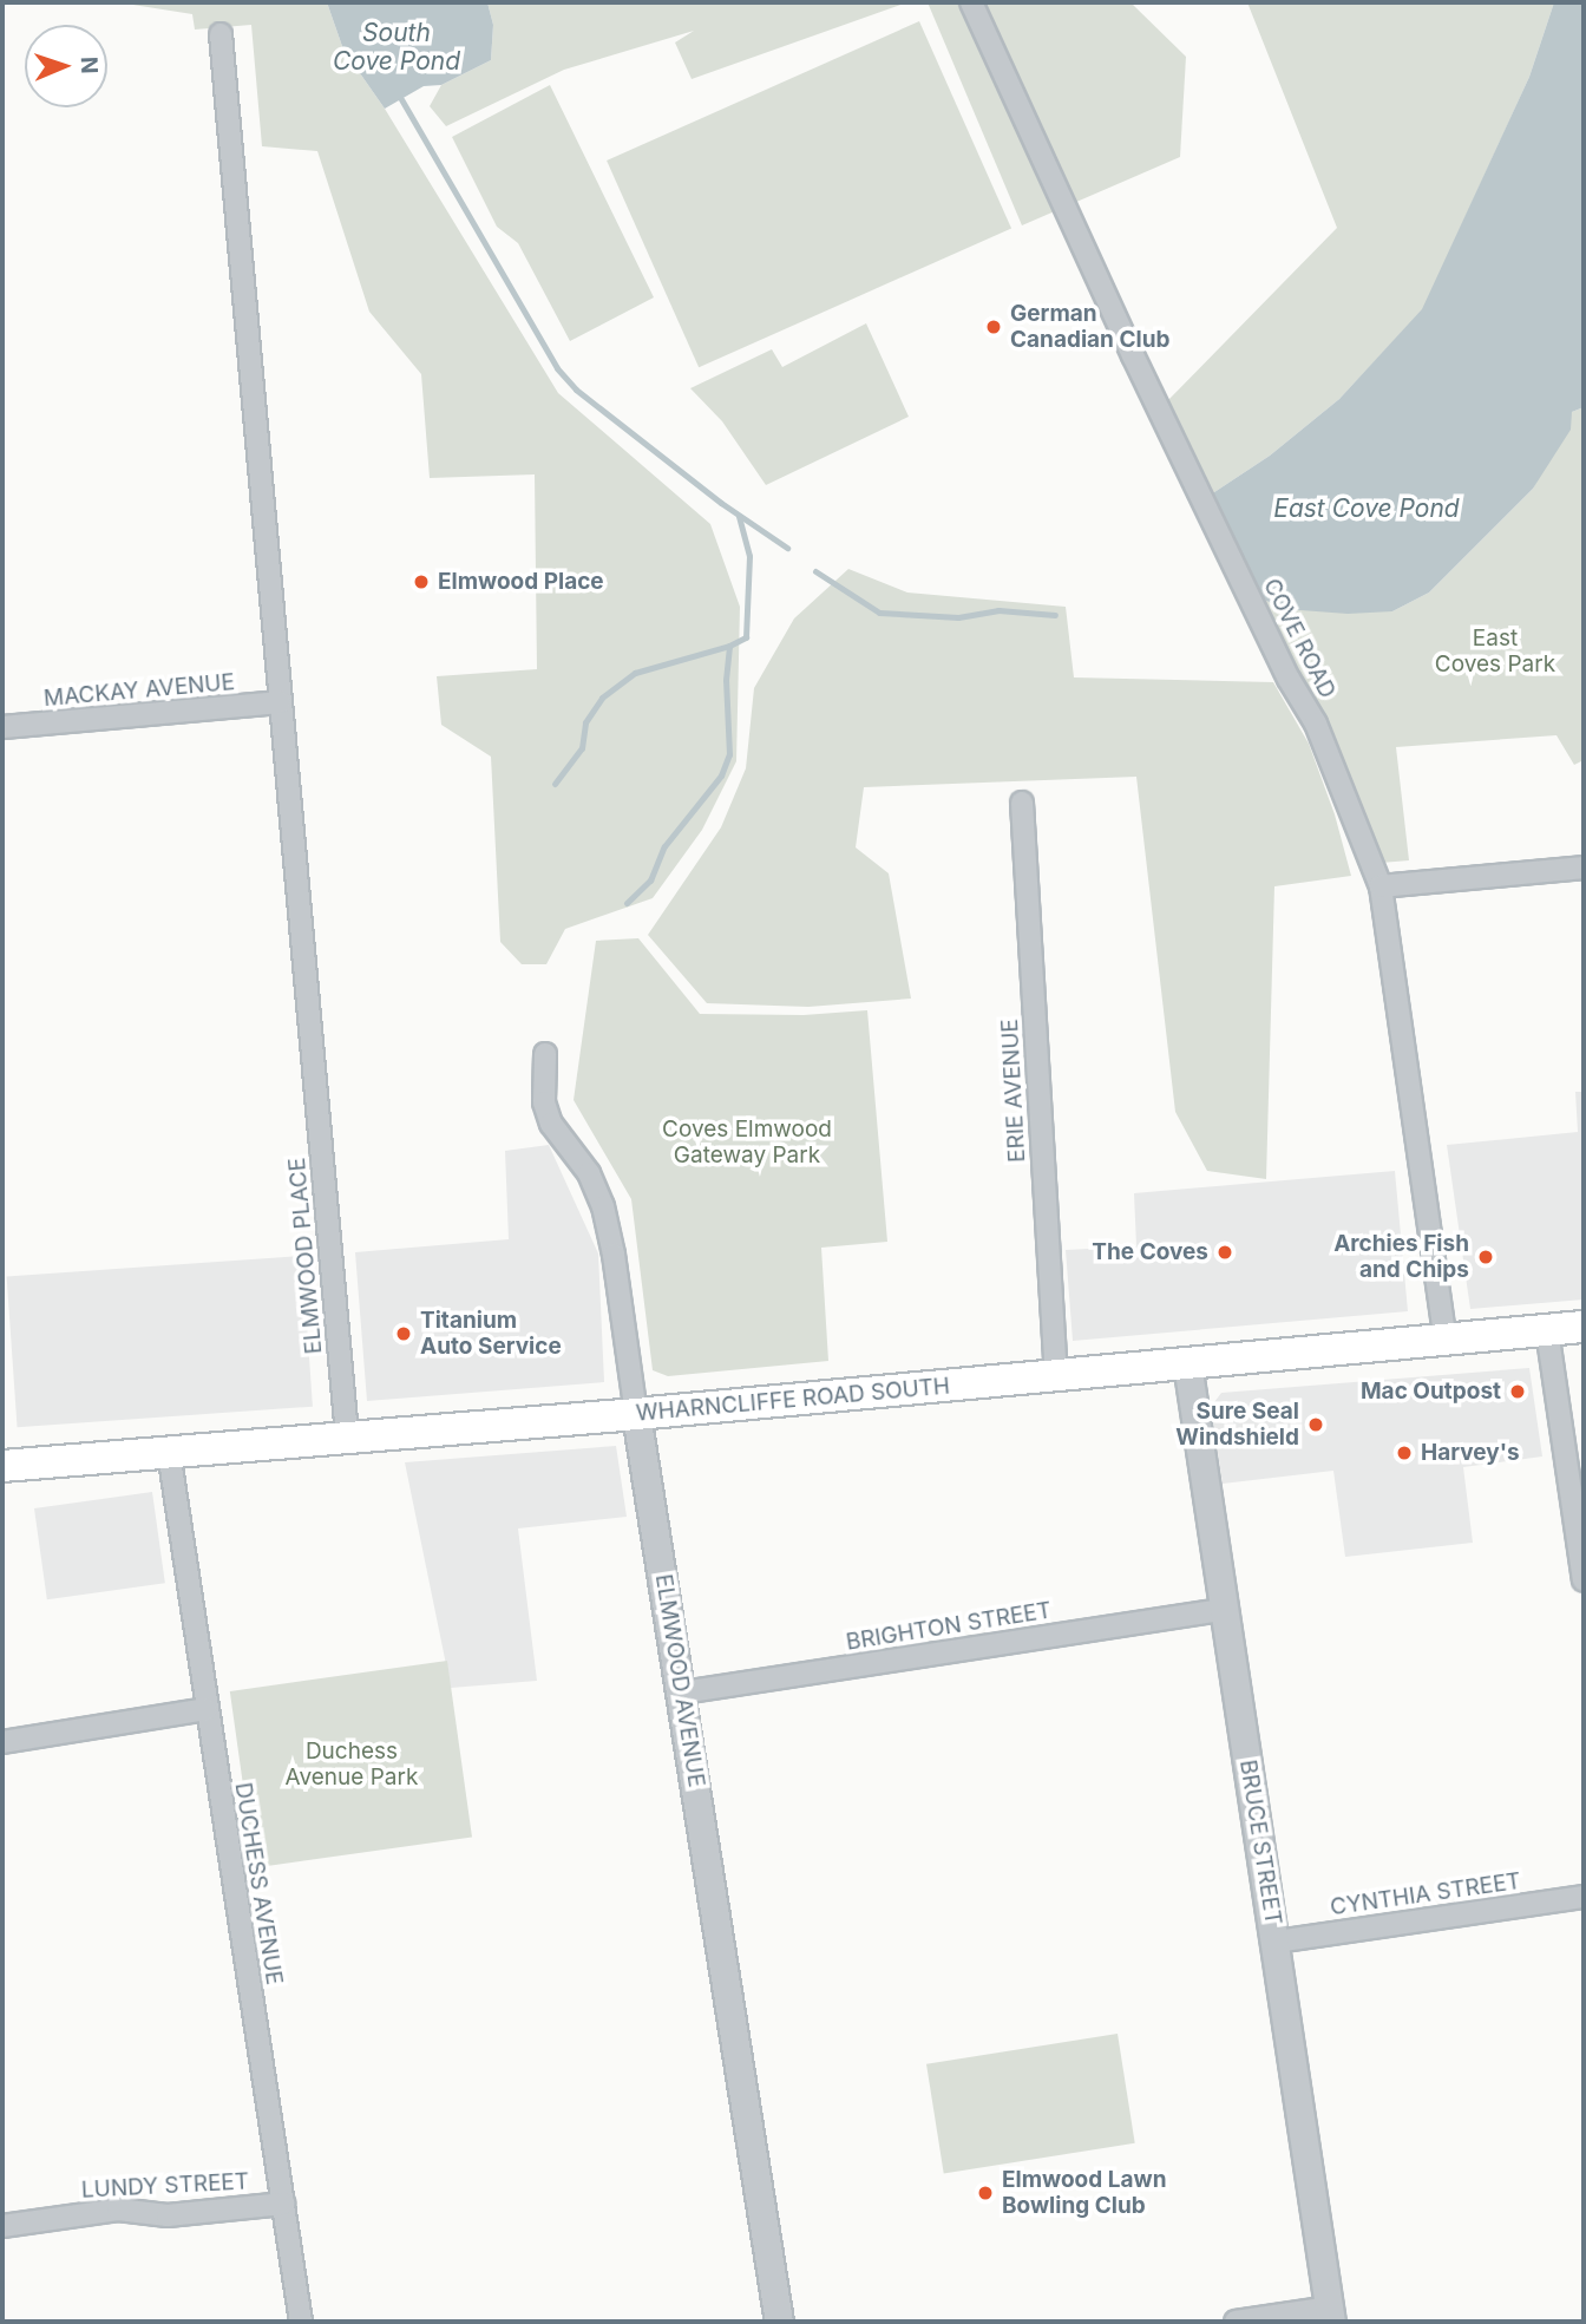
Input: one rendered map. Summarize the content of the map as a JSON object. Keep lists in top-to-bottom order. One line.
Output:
{"streets":{"main road":["WHARNCLIFFE ROAD SOUTH"],"street":["COVE ROAD","MACKAY AVENUE","ERIE AVENUE","ELMWOOD PLACE","BRIGHTON STREET","ELMWOOD AVENUE","BRUCE STREET","DUCHESS AVENUE","CYNTHIA STREET","LUNDY STREET"]},"crossings":[["COVE ROAD","WHARNCLIFFE ROAD SOUTH"],["MACKAY AVENUE","ELMWOOD PLACE"],["ERIE AVENUE","WHARNCLIFFE ROAD SOUTH"],["ELMWOOD PLACE","WHARNCLIFFE ROAD SOUTH"],["WHARNCLIFFE ROAD SOUTH","ELMWOOD AVENUE"],["WHARNCLIFFE ROAD SOUTH","BRUCE STREET"],["WHARNCLIFFE ROAD SOUTH","DUCHESS AVENUE"],["BRIGHTON STREET","ELMWOOD AVENUE"],["BRIGHTON STREET","BRUCE STREET"],["BRUCE STREET","CYNTHIA STREET"],["DUCHESS AVENUE","LUNDY STREET"]],"water":["South Cove Pond","East Cove Pond"],"parks":["East Coves Park","Coves Elmwood Gateway Park","Duchess Avenue Park"],"places":["German Canadian Club","Elmwood Place","The Coves","Archies Fish and Chips","Titanium Auto Service","Mac Outpost","Sure Seal Windshield","Harvey's","Elmwood Lawn Bowling Club"],"north":"right"}
